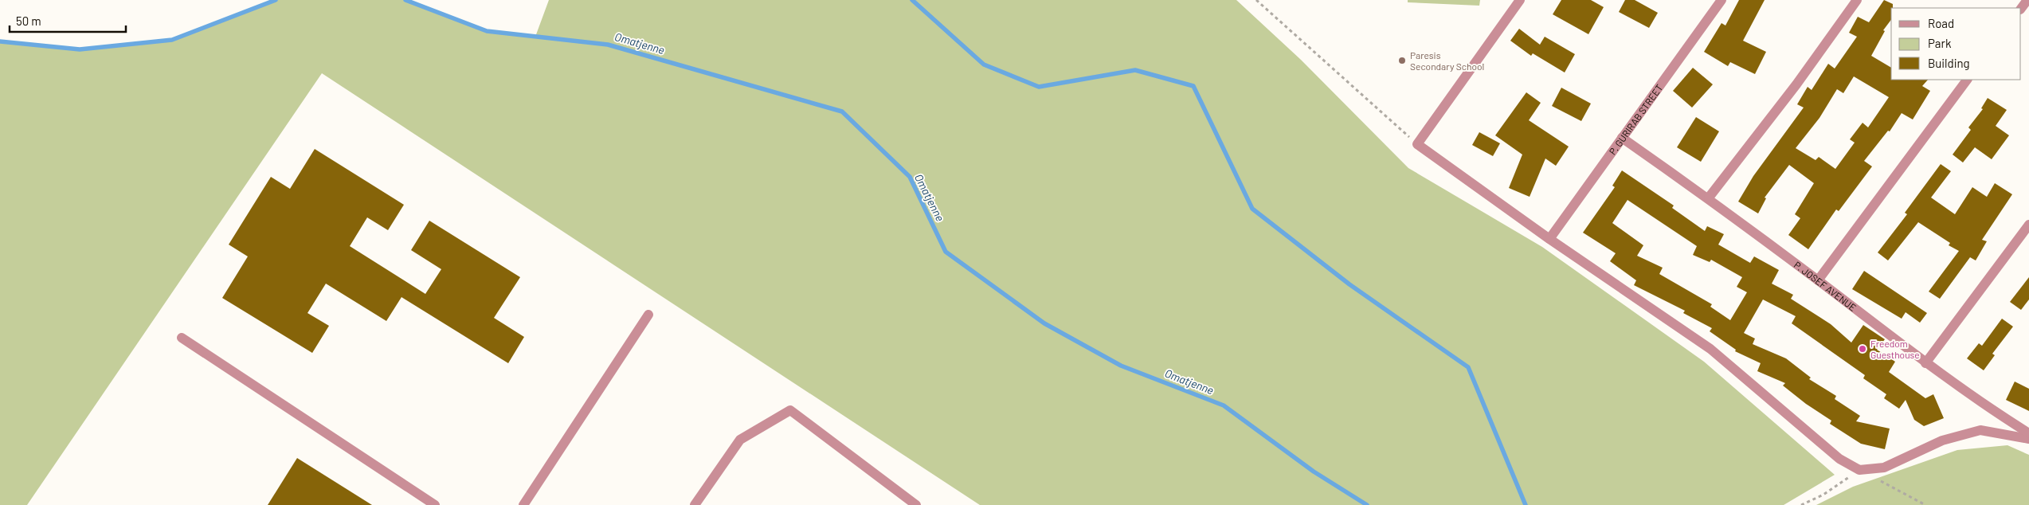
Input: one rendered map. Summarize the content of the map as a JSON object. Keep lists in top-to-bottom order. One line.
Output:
{"streets":{"street":["P. GURIRAB STREET","P. JOSEF AVENUE"]},"crossings":[["P. GURIRAB STREET","P. JOSEF AVENUE"]],"water":["Omatjenne"],"places":["Paresis Secondary School","Freedom Guesthouse"],"legend":["Road","Park","Building"],"scale_bar":"50 m"}
